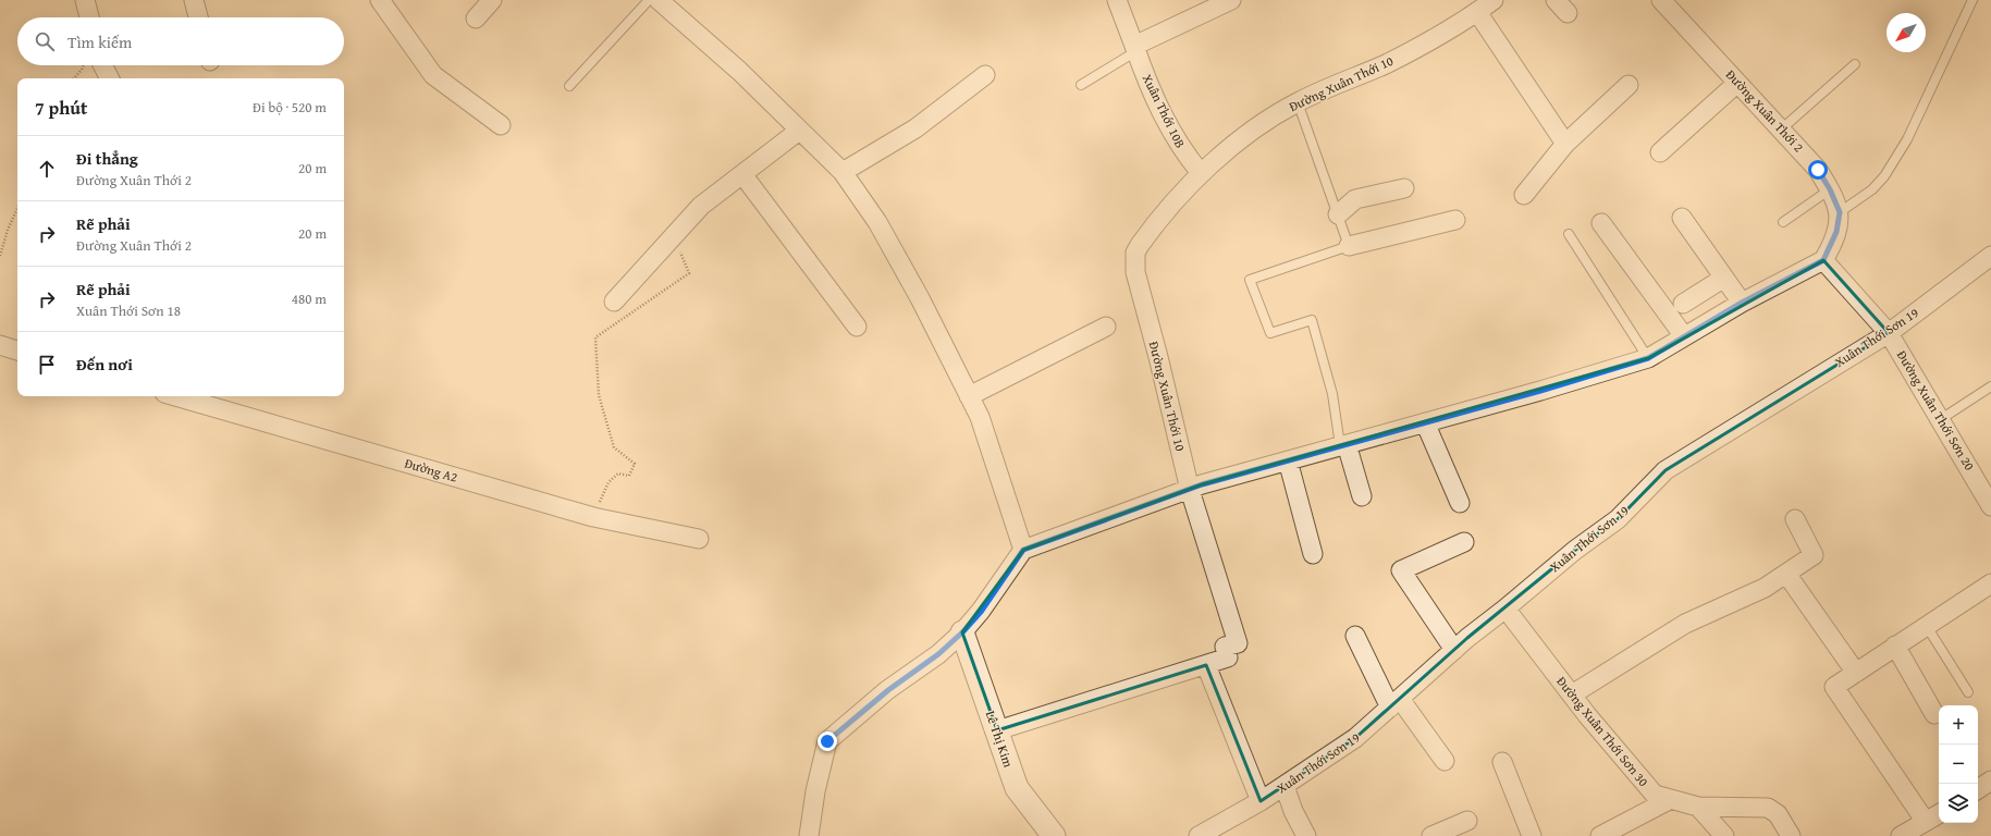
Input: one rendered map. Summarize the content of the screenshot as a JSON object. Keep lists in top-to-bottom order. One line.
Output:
{"streets":{"street":["Đường Xuân Thới 10","Xuân Thới 10B","Đường Xuân Thới 2","Xuân Thới Sơn 19","Đường Xuân Thới Sơn 20","Đường A2","Đường Xuân Thới Sơn 30","Lê Thị Kim"]},"crossings":[["Đường Xuân Thới 10","Xuân Thới 10B"],["Xuân Thới Sơn 19","Đường Xuân Thới Sơn 20"],["Xuân Thới Sơn 19","Đường Xuân Thới Sơn 30"]],"north":"bottom left","page":{"search":"Tìm kiếm","heading":["7 phút","Đi bộ · 520 m"],"list":[["Đi thẳng","Đường Xuân Thới 2","20 m"],["Rẽ phải","Đường Xuân Thới 2","20 m"],["Rẽ phải","Xuân Thới Sơn 18","480 m"],"Đến nơi"],"map_buttons":["+","−"]}}
